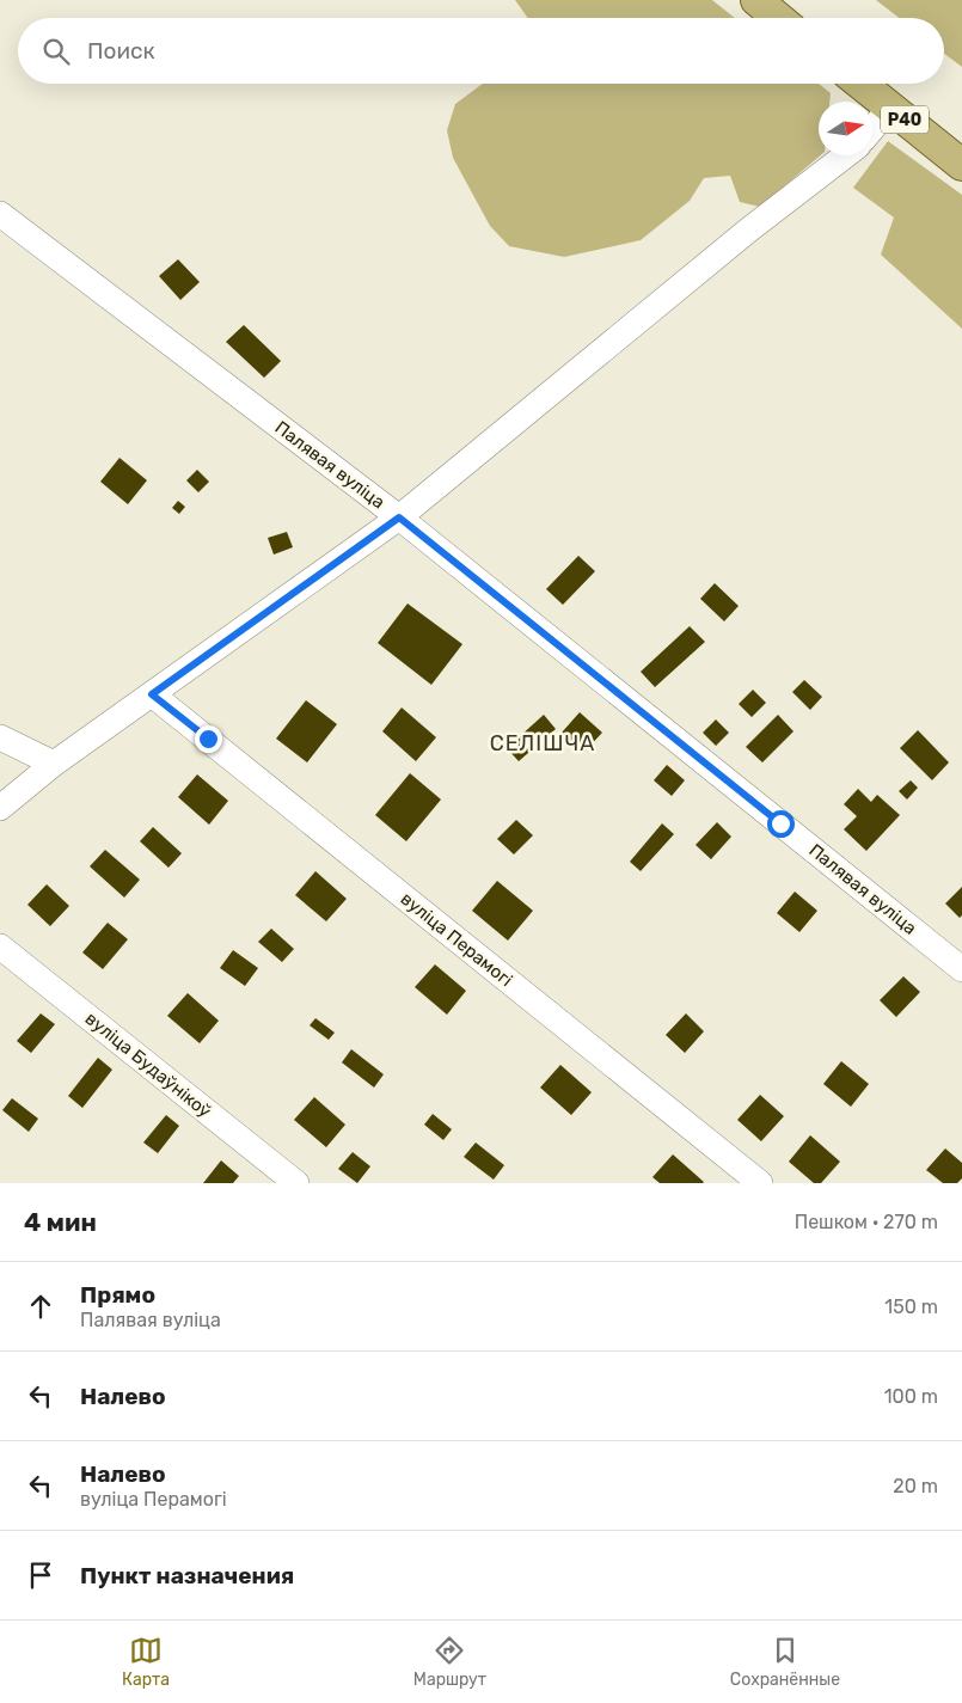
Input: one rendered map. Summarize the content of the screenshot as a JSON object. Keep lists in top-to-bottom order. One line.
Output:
{"streets":{"main road":["Р40"],"street":["Палявая вуліца","вуліца Перамогі","вуліца Будаўнікоў"]},"districts":["СЕЛІШЧА"],"north":"right","page":{"search":"Поиск","heading":["4 мин","Пешком · 270 m"],"list":[["Прямо","Палявая вуліца","150 m"],["Налево","100 m"],["Налево","вуліца Перамогі","20 m"],"Пункт назначения"],"nav":["Карта","Маршрут","Сохранённые"]}}
